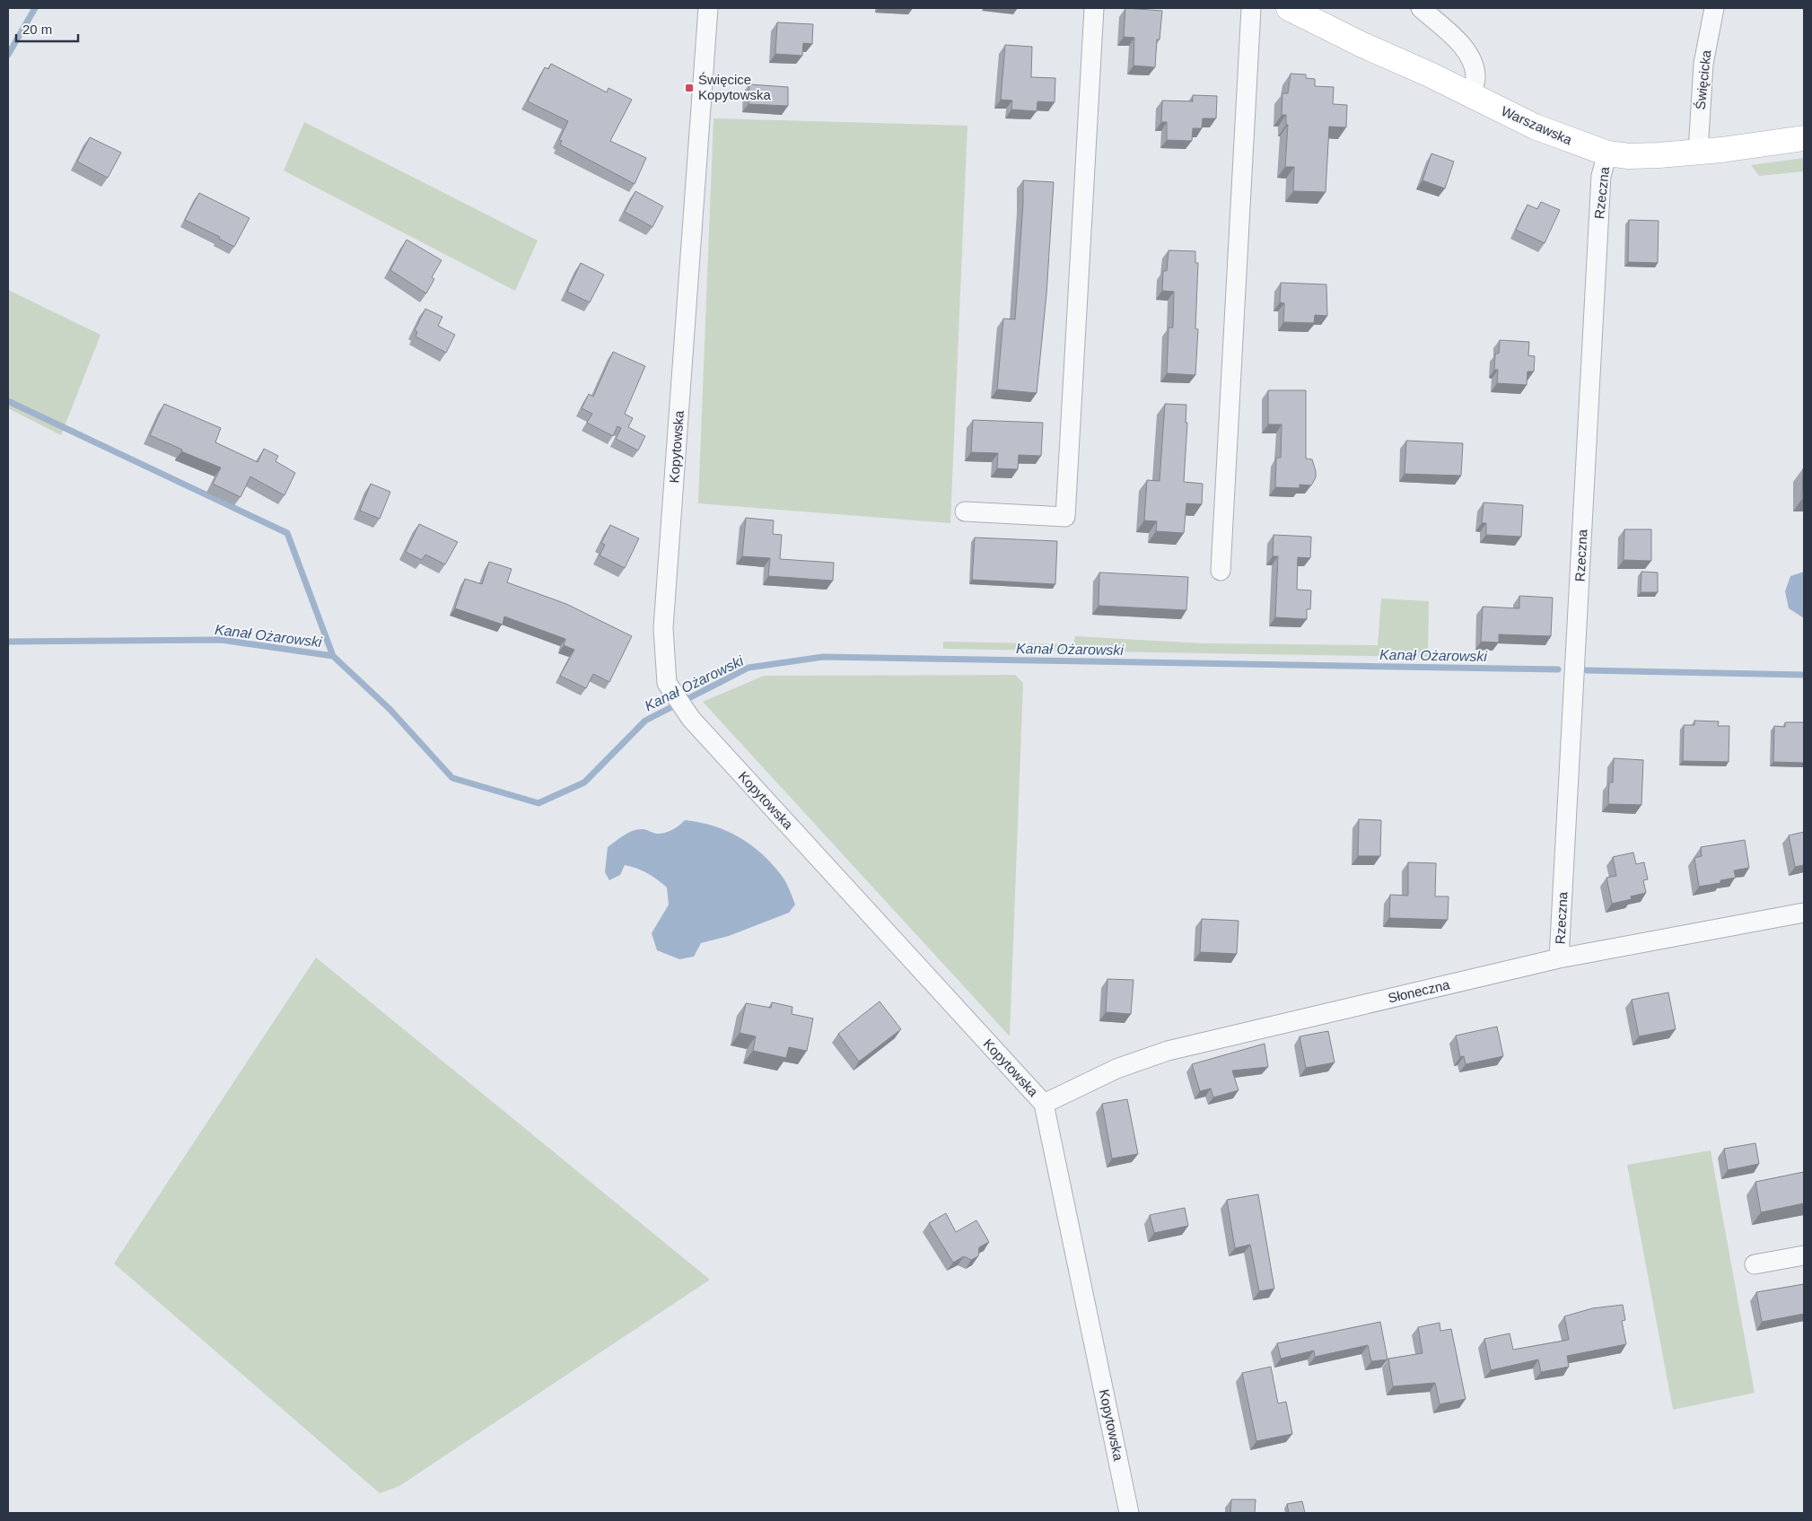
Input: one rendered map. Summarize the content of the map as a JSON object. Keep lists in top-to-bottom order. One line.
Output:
{"streets":{"main road":["Warszawska"],"street":["Święcicka","Rzeczna","Kopytowska","Słoneczna"]},"crossings":[["Święcicka","Warszawska"],["Warszawska","Rzeczna"],["Rzeczna","Słoneczna"],["Kopytowska","Słoneczna"]],"water":["Kanał Ożarowski"],"places":{"transit":["Święcice Kopytowska"]},"scale_bar":"20 m"}
